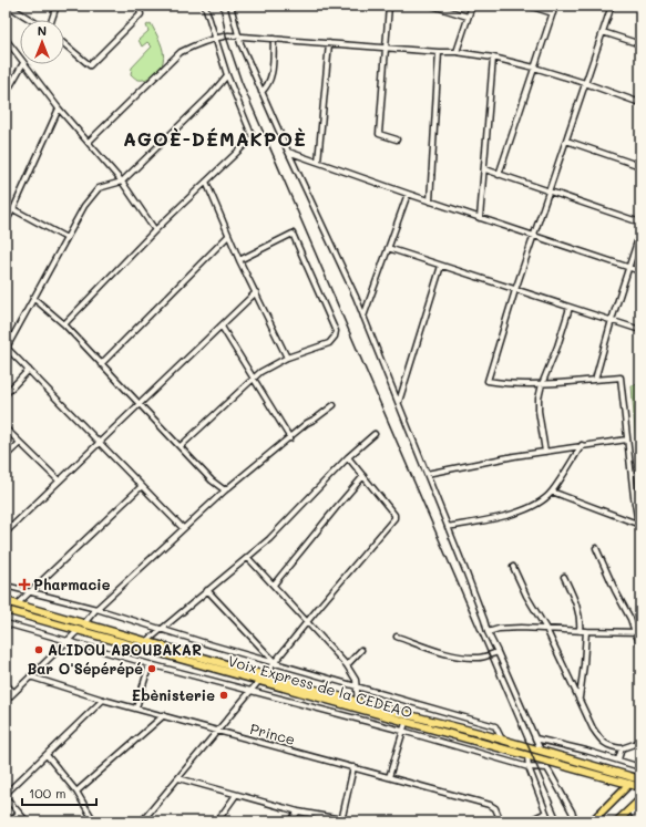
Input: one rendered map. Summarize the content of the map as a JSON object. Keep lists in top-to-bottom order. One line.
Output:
{"streets":{"main road":["Voix Express de la CEDEAO"],"street":["Prince"]},"districts":["AGOÈ-DÉMAKPOÈ"],"places":{"health":["Pharmacie"],"other":["ALIDOU ABOUBAKAR","Bar O'Sépérépé","Ebènisterie"]},"scale_bar":"100 m","north":"top"}
